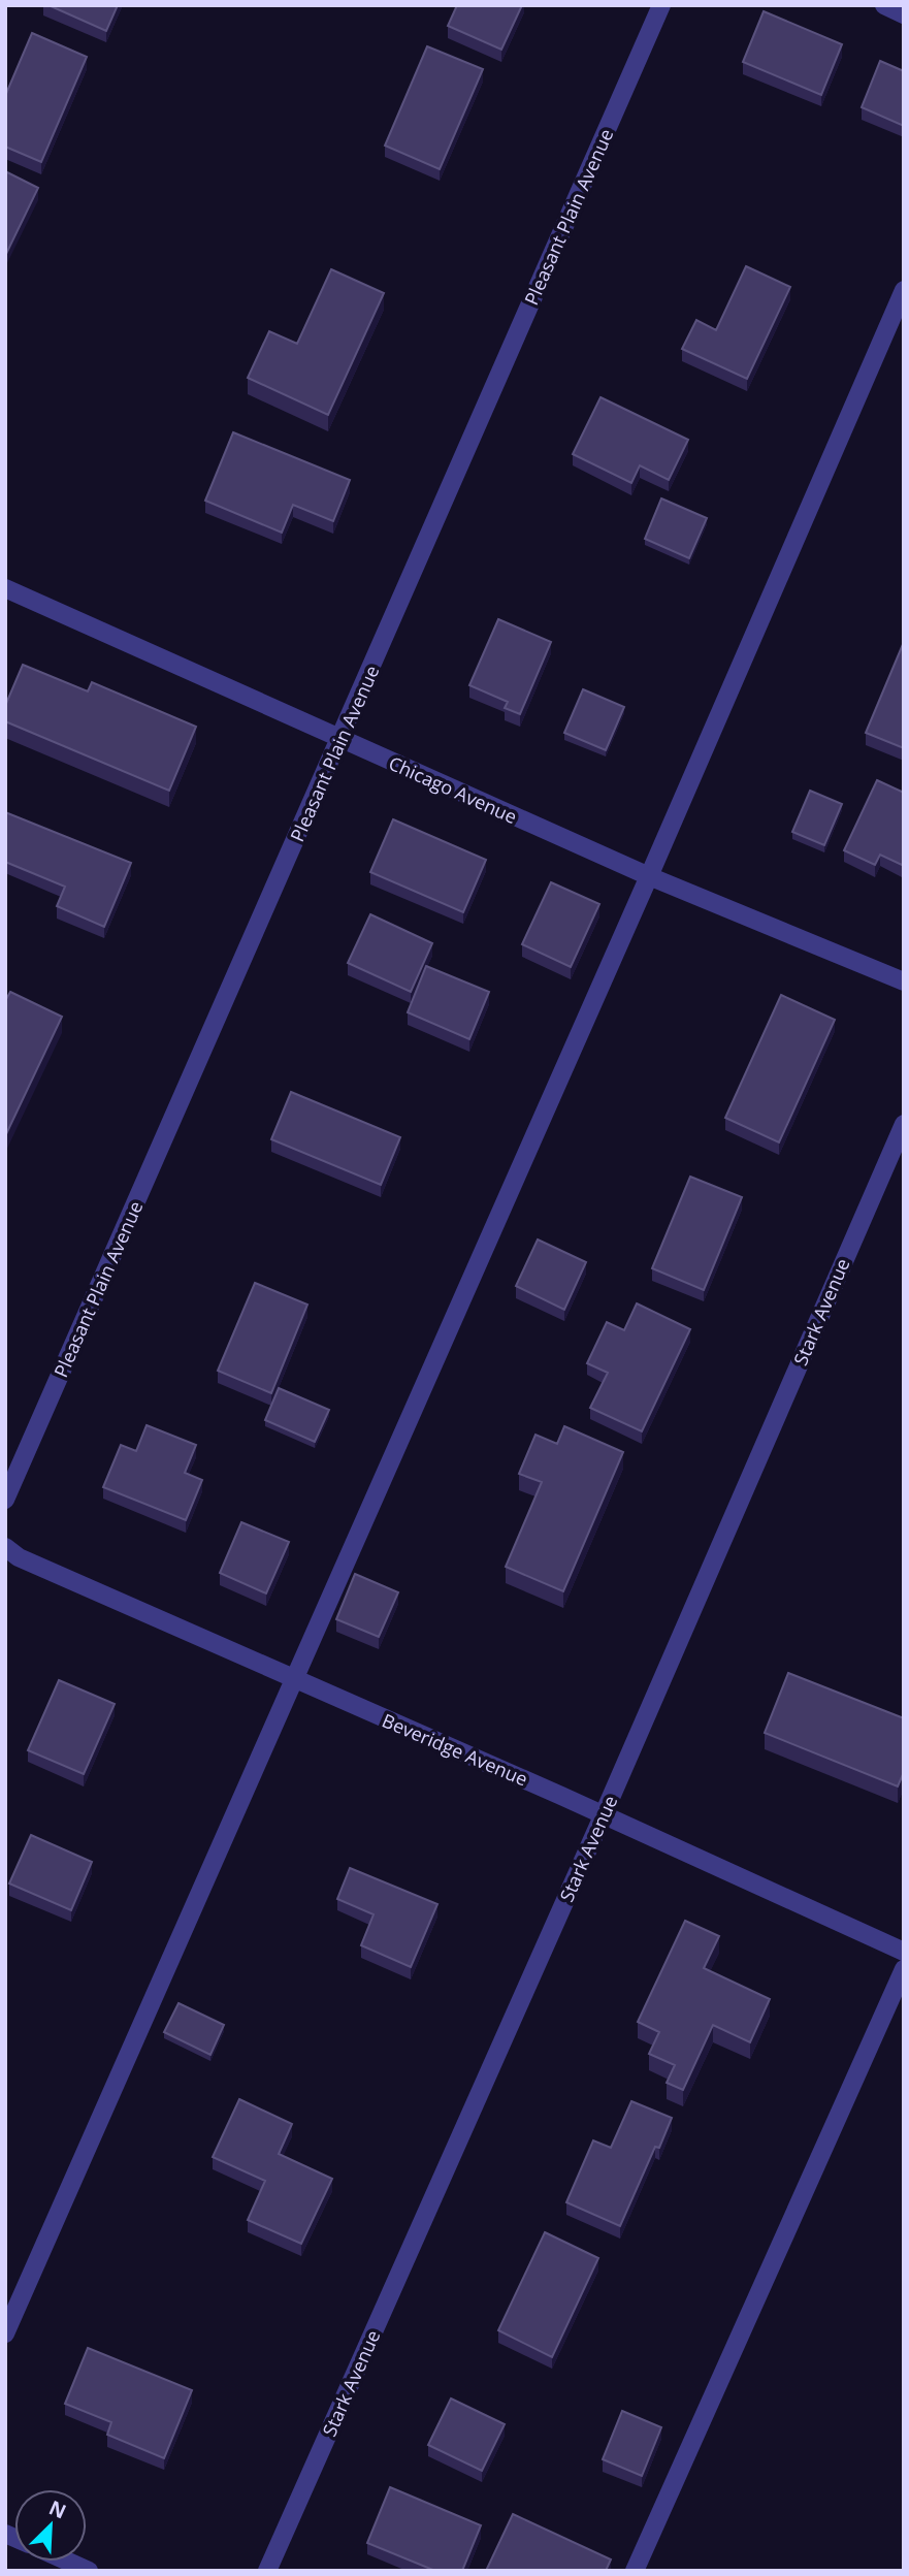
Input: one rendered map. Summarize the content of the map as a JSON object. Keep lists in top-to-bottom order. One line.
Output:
{"streets":{"street":["Pleasant Plain Avenue","Chicago Avenue","Stark Avenue","Beveridge Avenue"]},"crossings":[["Pleasant Plain Avenue","Chicago Avenue"],["Stark Avenue","Beveridge Avenue"]],"north":"top right"}
